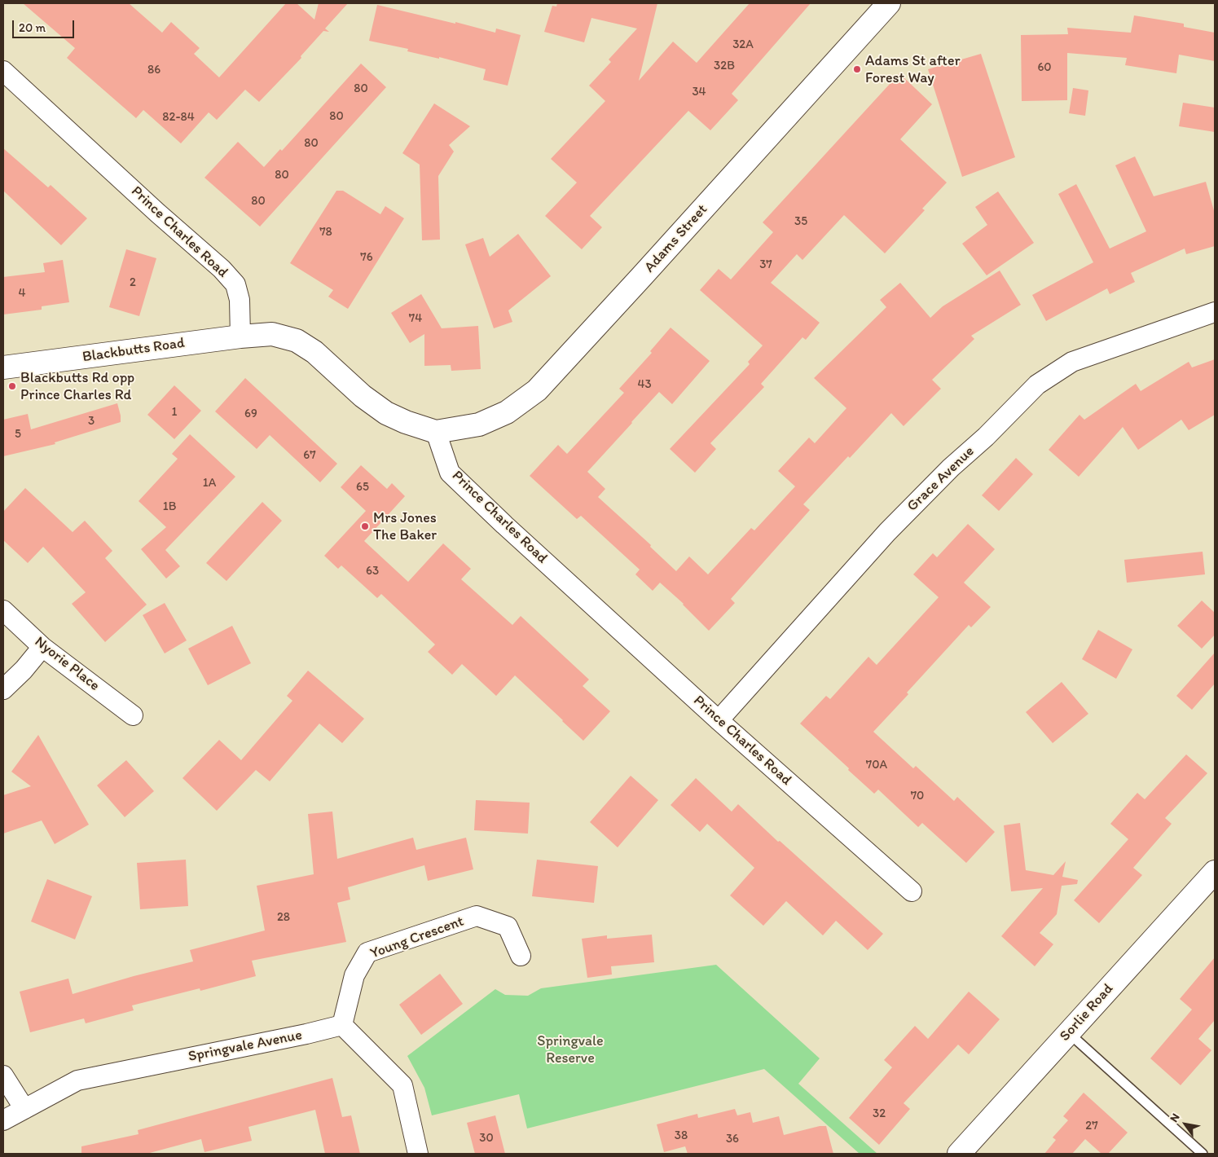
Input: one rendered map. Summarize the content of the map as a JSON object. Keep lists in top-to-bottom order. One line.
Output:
{"streets":{"street":["Prince Charles Road","Adams Street","Blackbutts Road","Grace Avenue","Nyorie Place","Young Crescent","Sorlie Road","Springvale Avenue"]},"crossings":[["Prince Charles Road","Adams Street"],["Prince Charles Road","Blackbutts Road"],["Prince Charles Road","Grace Avenue"],["Young Crescent","Springvale Avenue"]],"parks":["Springvale Reserve"],"places":["Adams St after Forest Way","Blackbutts Rd opp Prince Charles Rd","Mrs Jones The Baker"],"house_numbers":["32A","32B","60","86","80","34","80","82-84","80","80","80","35","78","76","37","2","4","74","43","1","69","3","5","67","1A","65","1B","63","70A","70","28","32","27","38","30","36"],"scale_bar":"20 m","north":"top left"}
